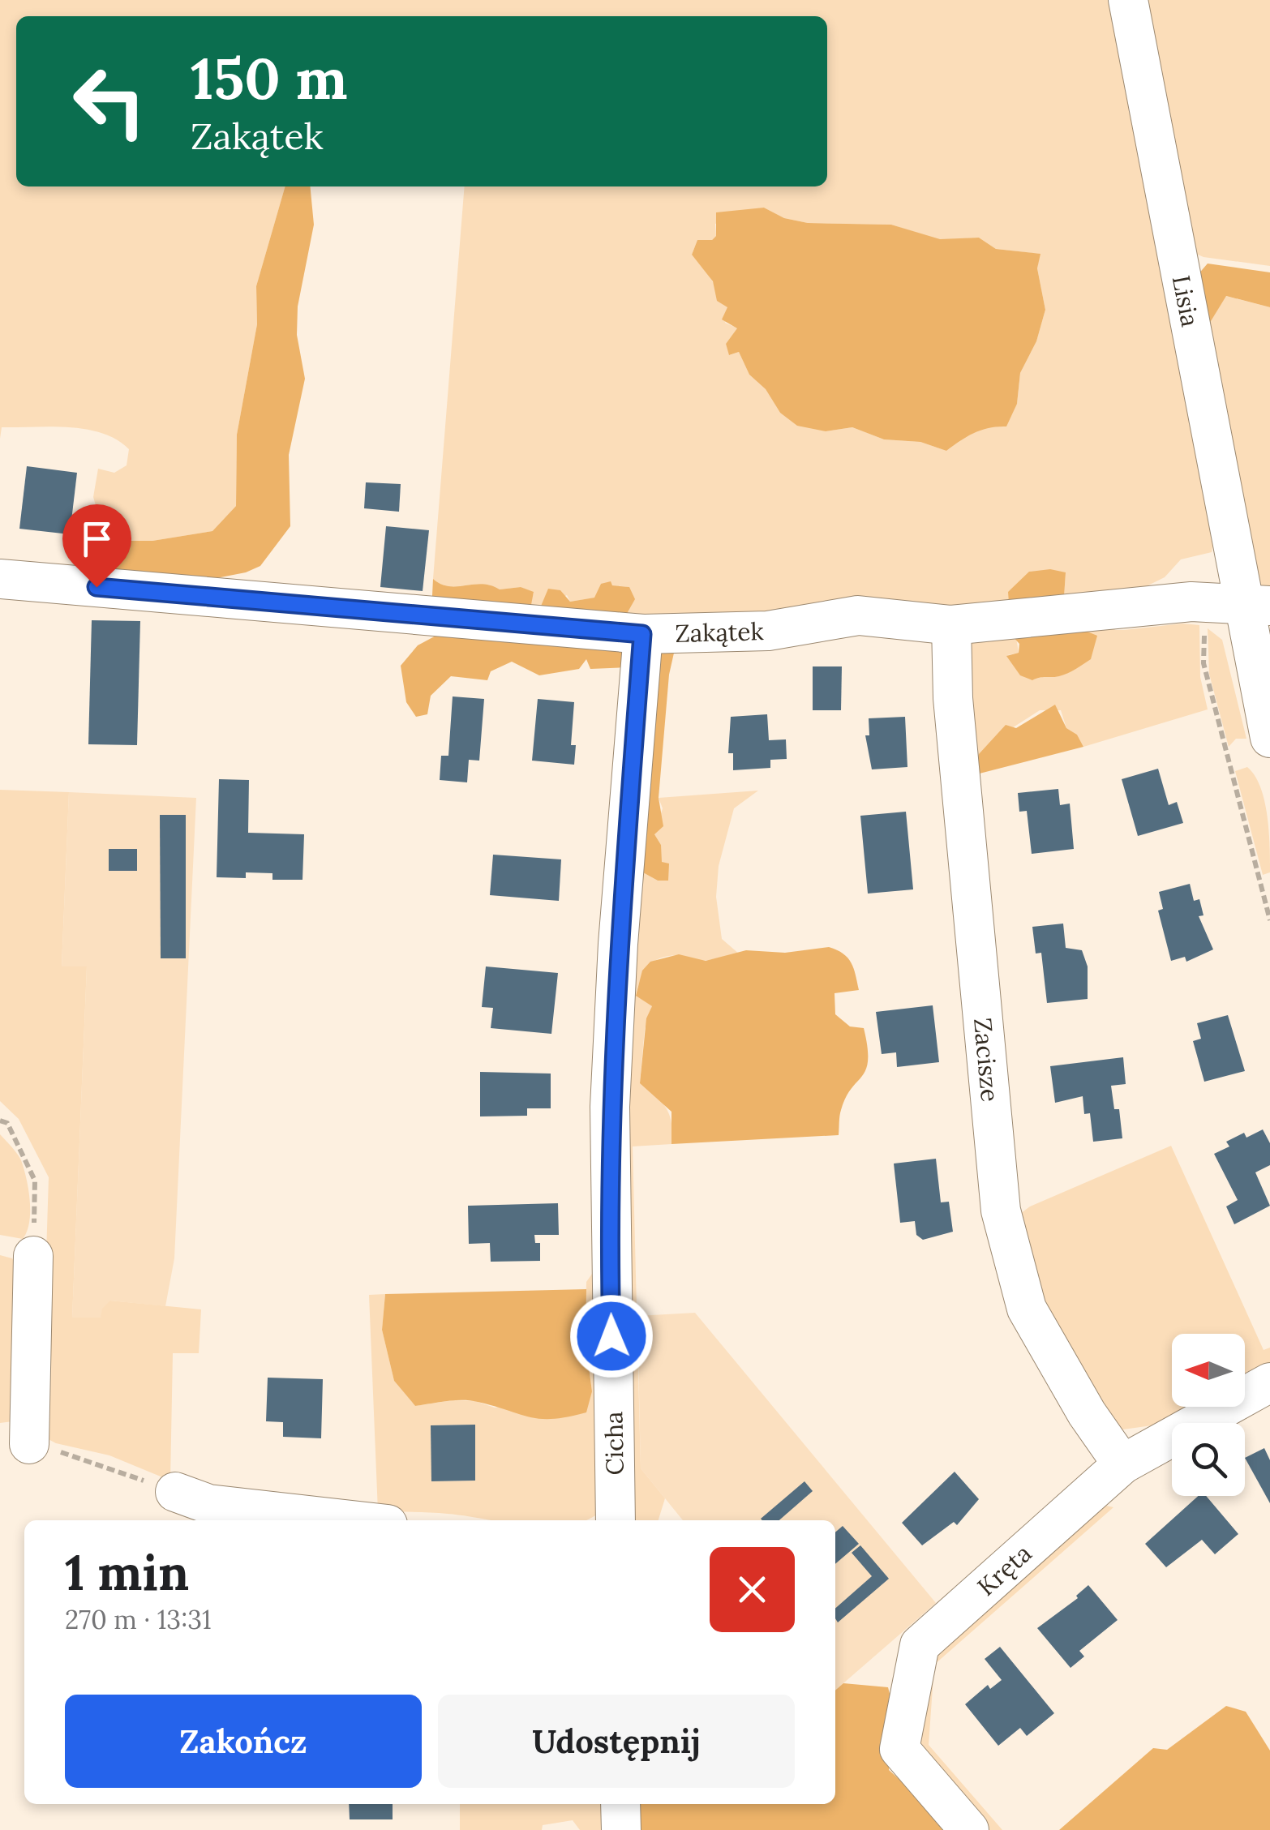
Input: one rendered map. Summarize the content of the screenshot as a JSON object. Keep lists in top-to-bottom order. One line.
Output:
{"streets":{"street":["Lisia","Zakątek","Zacisze","Cicha","Kręta"]},"crossings":[["Lisia","Zakątek"],["Zakątek","Zacisze"],["Zakątek","Cicha"],["Zacisze","Kręta"]],"north":"left","page":{"turn":["150 m","Zakątek"],"heading":["1 min","270 m · 13:31"],"buttons":["Zakończ","Udostępnij"]}}
